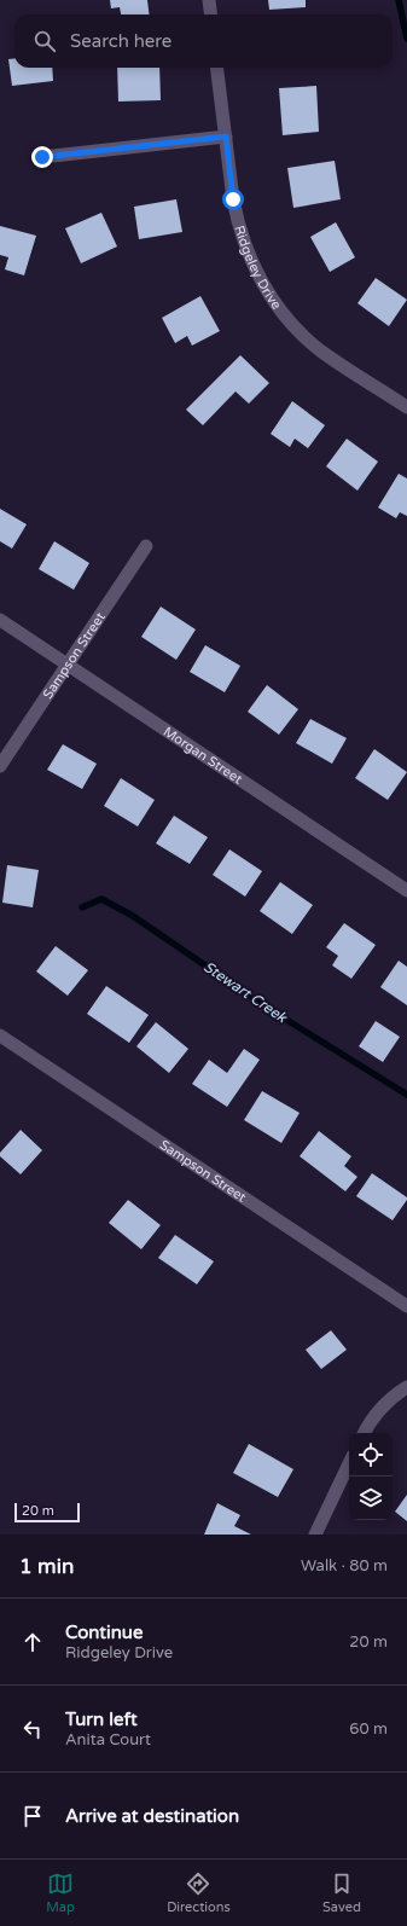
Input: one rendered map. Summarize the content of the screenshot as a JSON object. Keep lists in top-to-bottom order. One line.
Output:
{"streets":{"street":["Ridgeley Drive","Sampson Street","Morgan Street"]},"crossings":[["Sampson Street","Morgan Street"]],"water":["Stewart Creek"],"scale_bar":"20 m","page":{"search":"Search here","scale":"20 m","heading":["1 min","Walk · 80 m"],"list":[["Continue","Ridgeley Drive","20 m"],["Turn left","Anita Court","60 m"],"Arrive at destination"],"nav":["Map","Directions","Saved"]}}
